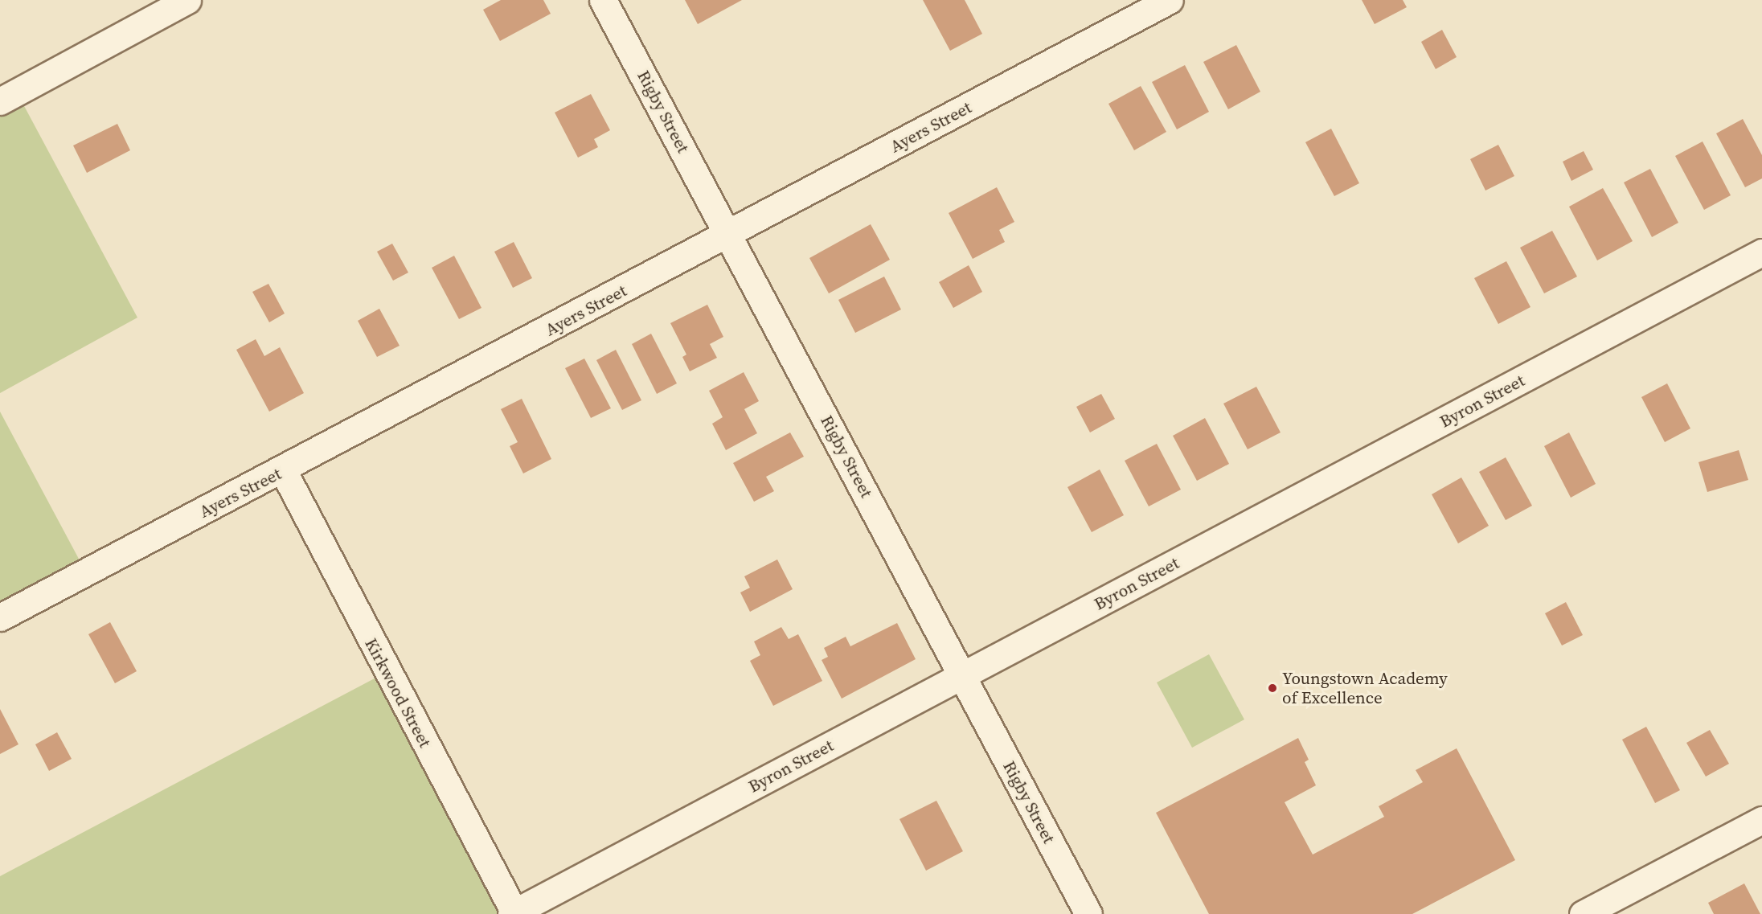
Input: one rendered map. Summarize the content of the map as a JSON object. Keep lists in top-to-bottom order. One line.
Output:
{"streets":{"street":["Rigby Street","Ayers Street","Byron Street","Kirkwood Street"]},"crossings":[["Rigby Street","Ayers Street"],["Rigby Street","Byron Street"],["Ayers Street","Kirkwood Street"],["Byron Street","Kirkwood Street"]],"places":["Youngstown Academy of Excellence"]}
